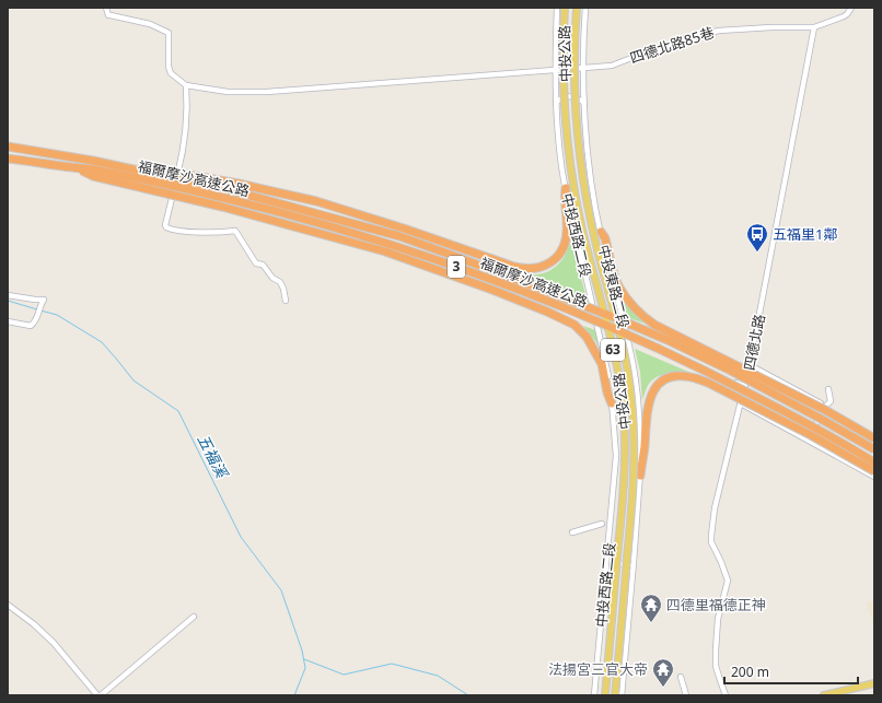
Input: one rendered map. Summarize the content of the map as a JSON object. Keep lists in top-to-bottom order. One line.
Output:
{"streets":{"highway":["福爾摩沙高速公路","3"],"main road":["中投公路","63"],"street":["四德北路85巷","中投西路二段","中投東路二段","四德北路"]},"crossings":[["四德北路85巷","中投西路二段"],["四德北路85巷","中投東路二段"],["四德北路85巷","四德北路"]],"water":["五福溪"],"places":{"bus stop":["五福里1鄰"],"temple":["四德里福德正神","法揚宮三官大帝"]},"scale_bar":"200 m"}
